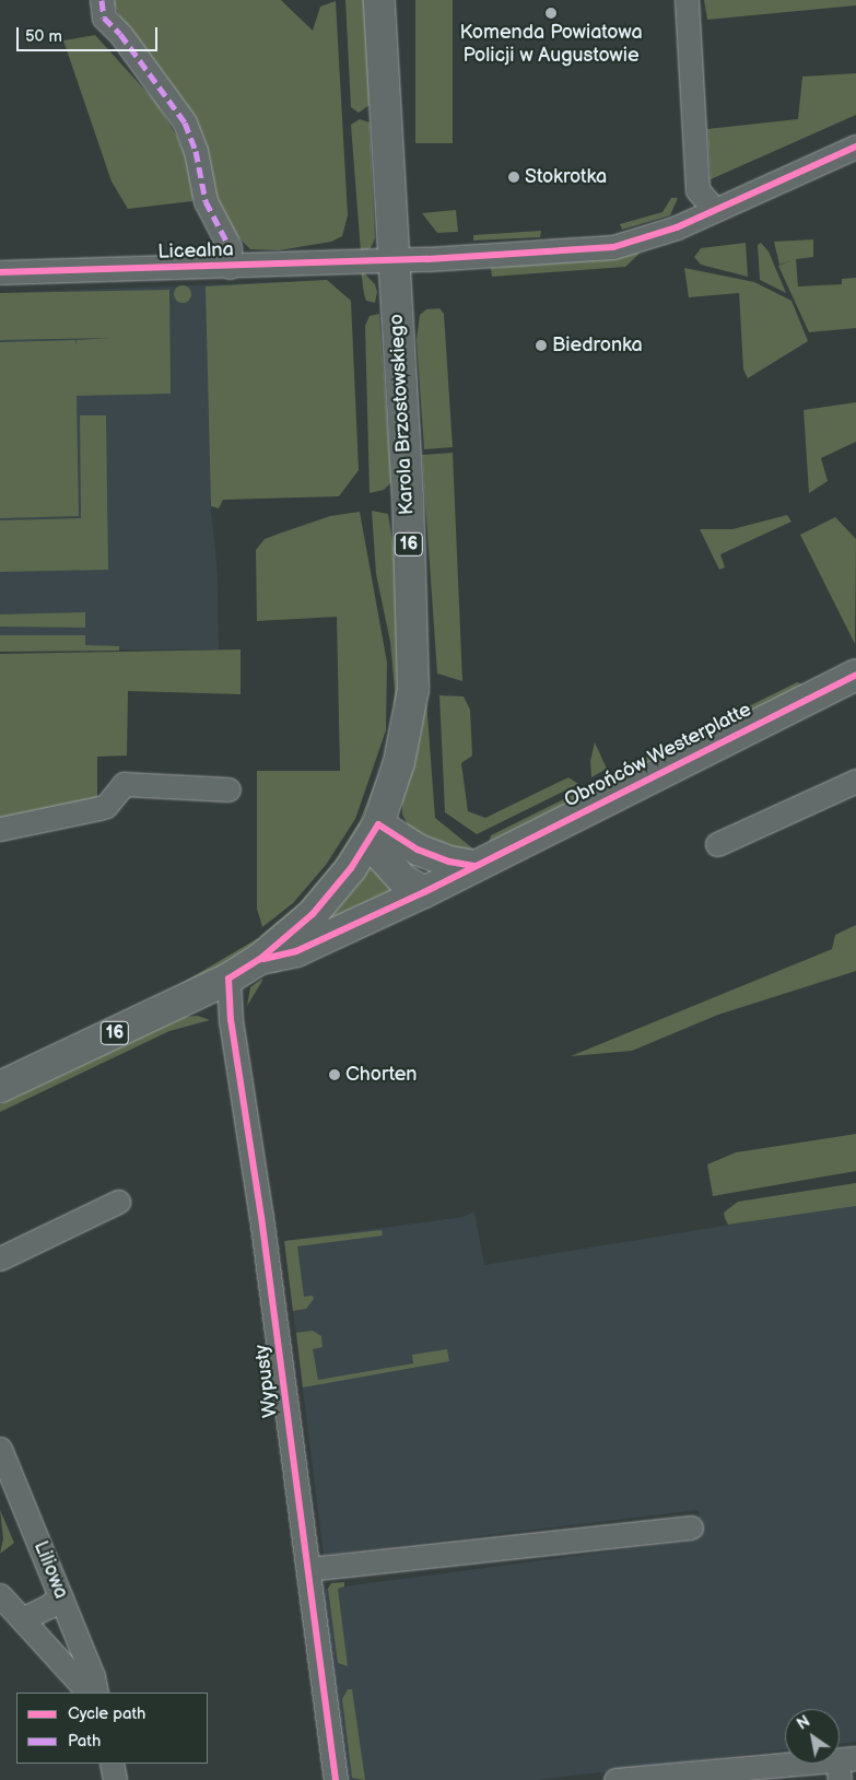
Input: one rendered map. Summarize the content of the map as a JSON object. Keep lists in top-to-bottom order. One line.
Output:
{"streets":{"main road":["Karola Brzostowskiego","16","Obrońców Westerplatte"],"street":["Licealna","Wypusty","Liliowa"]},"crossings":[["Licealna","Karola Brzostowskiego"],["Karola Brzostowskiego","16"],["16","Obrońców Westerplatte"],["16","Wypusty"]],"places":["Komenda Powiatowa Policji w Augustowie","Stokrotka","Biedronka","Chorten"],"legend":["Cycle path","Path"],"scale_bar":"50 m","north":"top left"}
